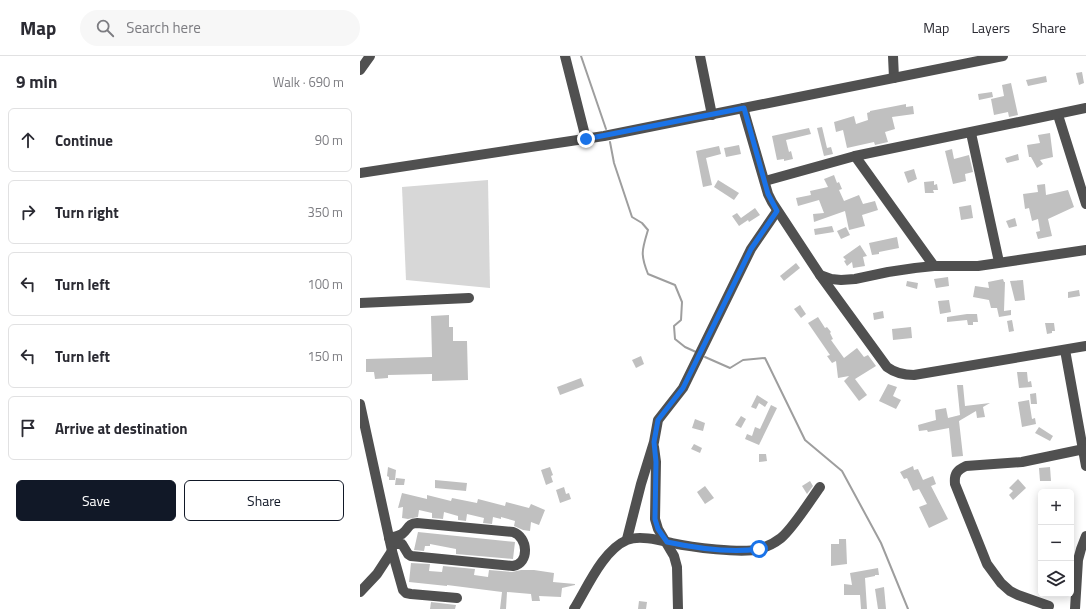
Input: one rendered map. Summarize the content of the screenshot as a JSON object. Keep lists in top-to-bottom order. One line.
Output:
{"page":{"header":"Map","search":"Search here","nav":["Map","Layers","Share"],"heading":["9 min","Walk · 690 m"],"list":[["Continue","90 m"],["Turn right","350 m"],["Turn left","100 m"],["Turn left","150 m"],"Arrive at destination"],"buttons":["Save","Share"],"map_buttons":["+","−"]}}
